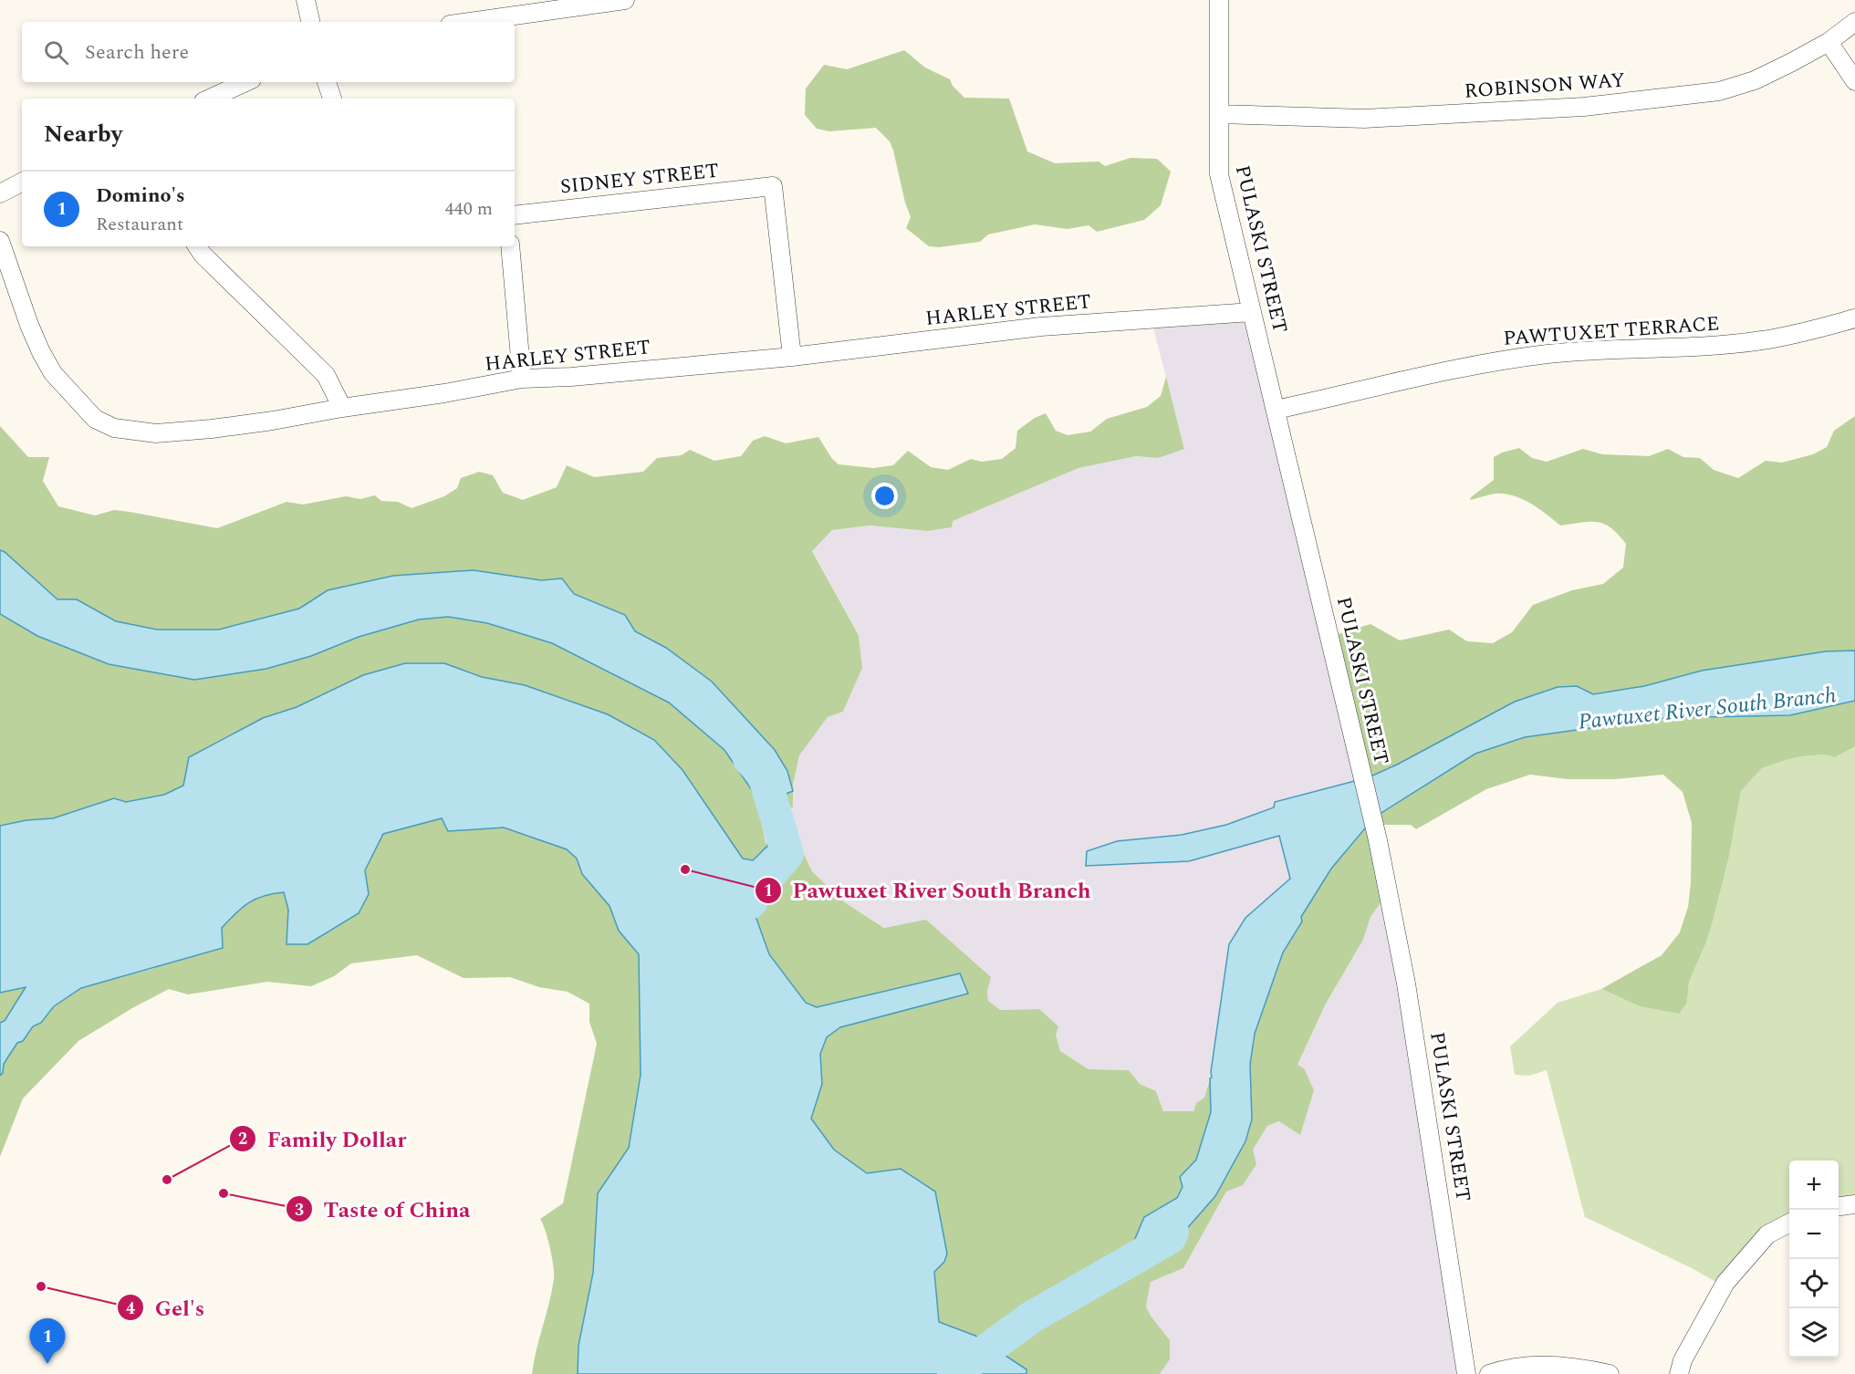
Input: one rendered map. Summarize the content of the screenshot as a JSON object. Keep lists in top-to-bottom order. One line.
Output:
{"streets":{"street":["ROBINSON WAY","SIDNEY STREET","PULASKI STREET","HARLEY STREET","PAWTUXET TERRACE"]},"crossings":[["ROBINSON WAY","PULASKI STREET"],["SIDNEY STREET","HARLEY STREET"],["PULASKI STREET","HARLEY STREET"],["PULASKI STREET","PAWTUXET TERRACE"]],"water":["Pawtuxet River South Branch"],"places":["Pawtuxet River South Branch","Family Dollar","Taste of China","Gel's"],"page":{"search":"Search here","heading":"Nearby","list":[{"mark":"1","name":"Domino's","note":"Restaurant","value":"440 m"}],"map_buttons":["+","−"],"pins":"1"}}
